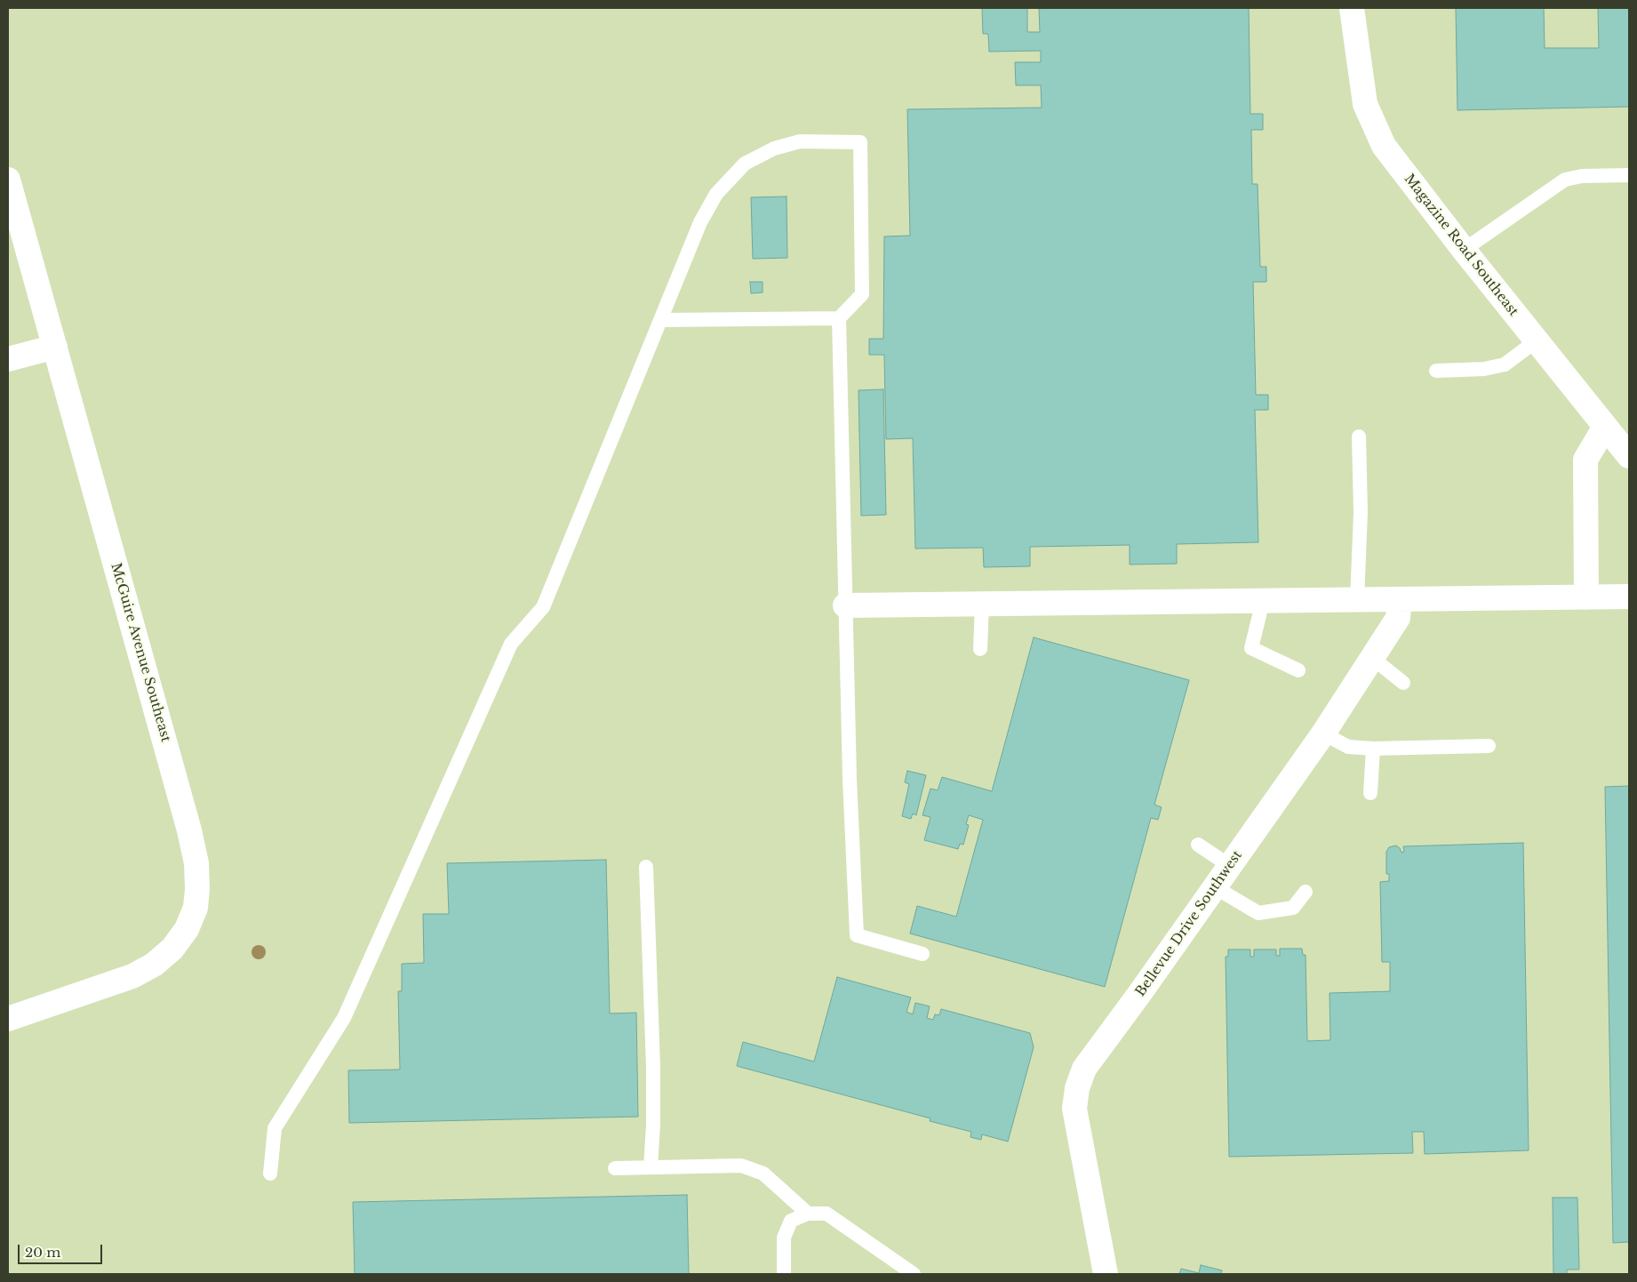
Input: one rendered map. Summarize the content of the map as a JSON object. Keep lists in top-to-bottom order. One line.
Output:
{"streets":{"street":["Magazine Road Southeast","McGuire Avenue Southeast","Bellevue Drive Southwest"]},"scale_bar":"20 m"}
